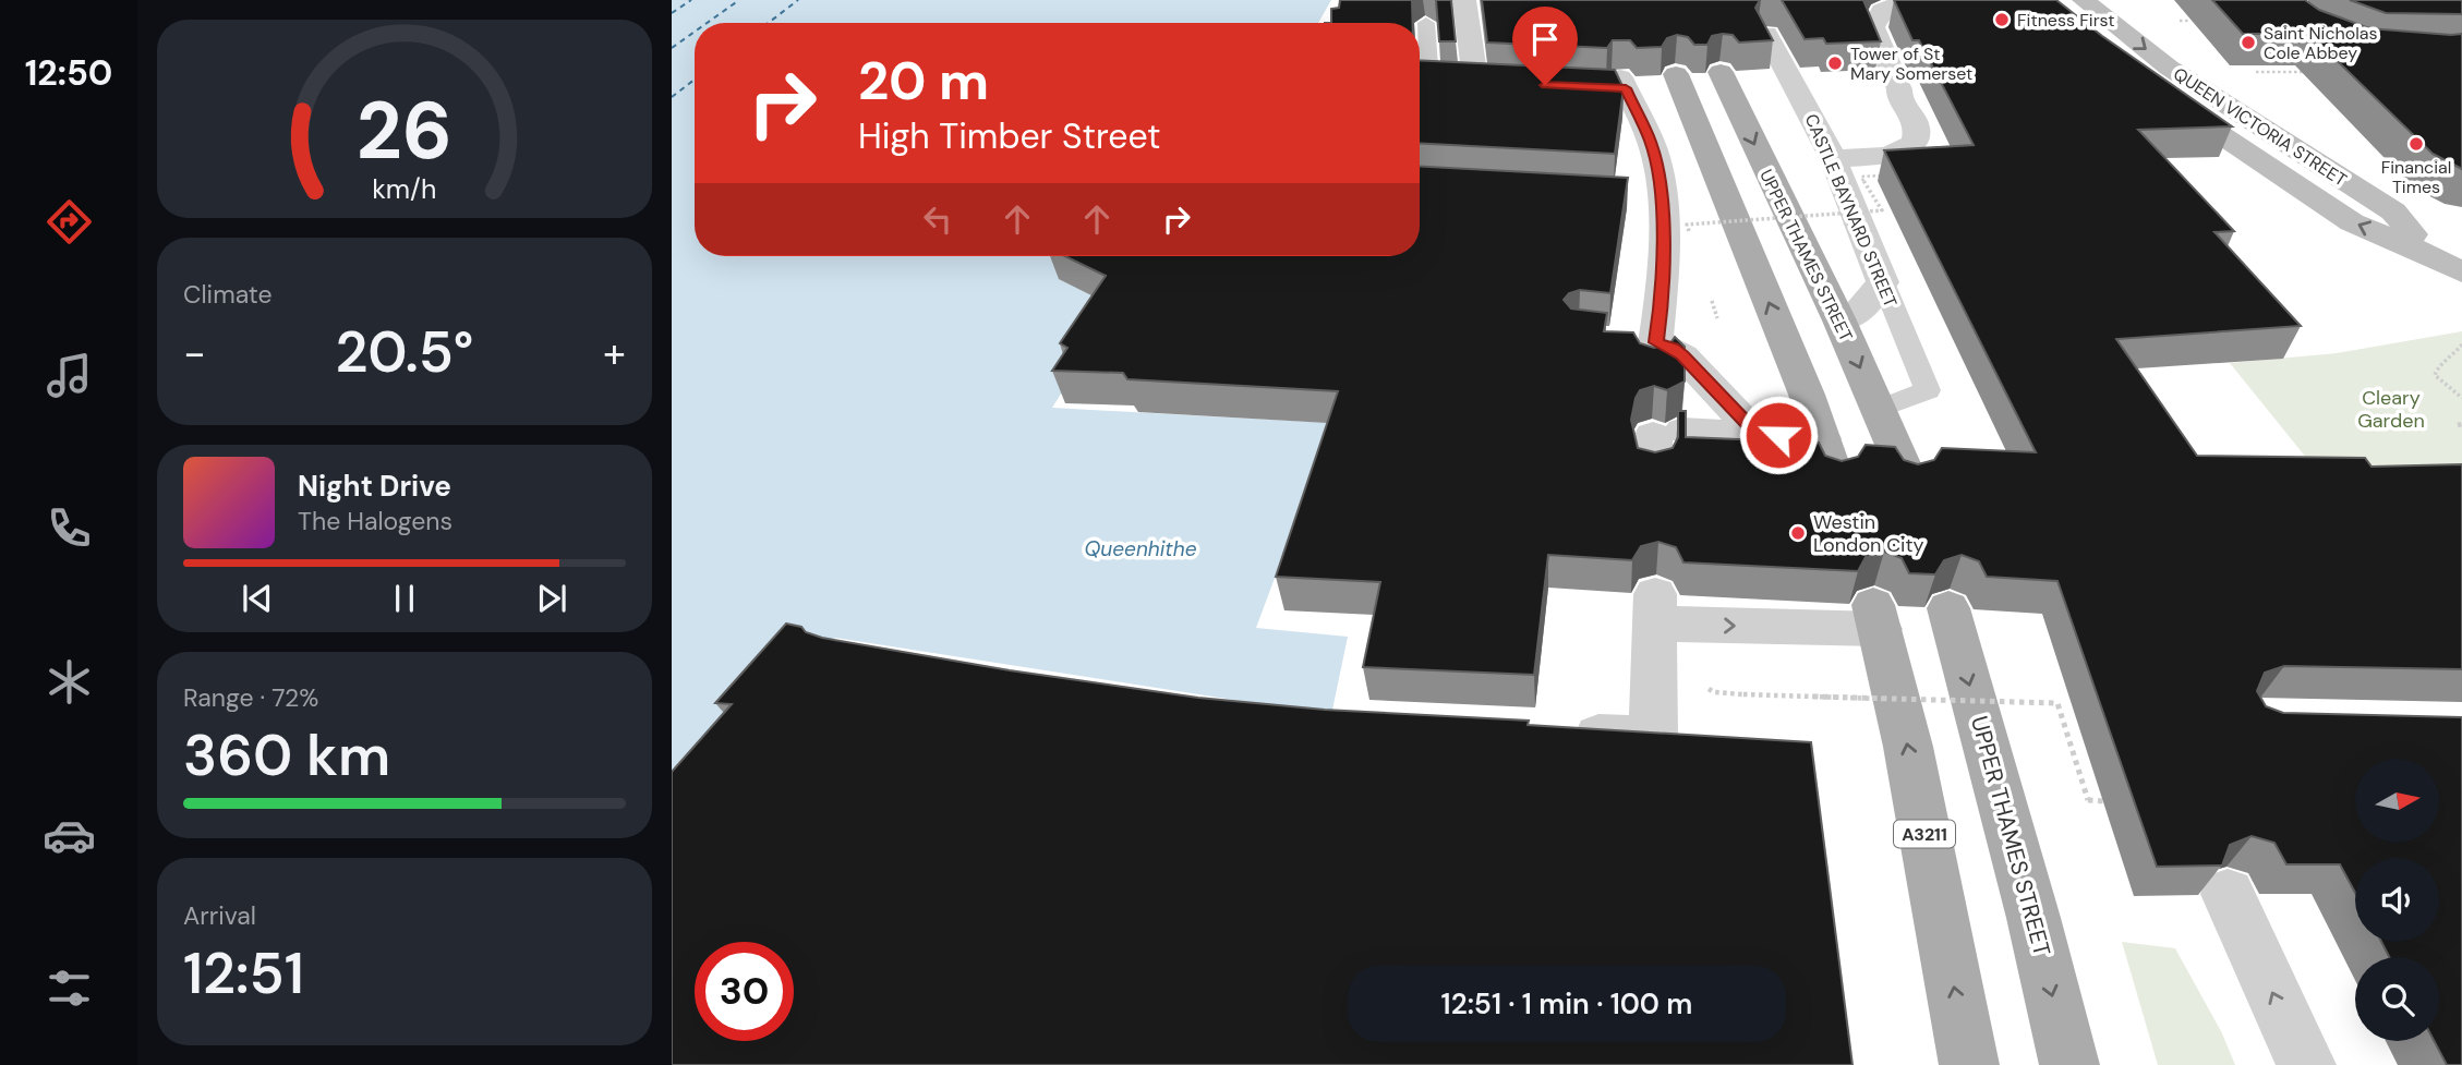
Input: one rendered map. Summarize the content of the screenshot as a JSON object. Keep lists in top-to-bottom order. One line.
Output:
{"streets":{"main road":["UPPER THAMES STREET","A3211"],"street":["QUEEN VICTORIA STREET","CASTLE BAYNARD STREET"]},"crossings":[["CASTLE BAYNARD STREET","UPPER THAMES STREET"]],"water":["Queenhithe"],"parks":["Cleary Garden"],"places":["Fitness First","Saint Nicholas Cole Abbey","Tower of St Mary Somerset","Financial Times","Westin London City"],"north":"right","page":{"tabs":"12:50","turn":["20 m","High Timber Street"],"tile":["Climate",["Range · 72%","360 km"],["Arrival","12:51"]],"heat":["−","20.5°","+"],"song":["Night Drive","The Halogens"],"limit":"30","trip":"12:51 · 1 min · 100 m","gauge":["26","km/h"]}}
